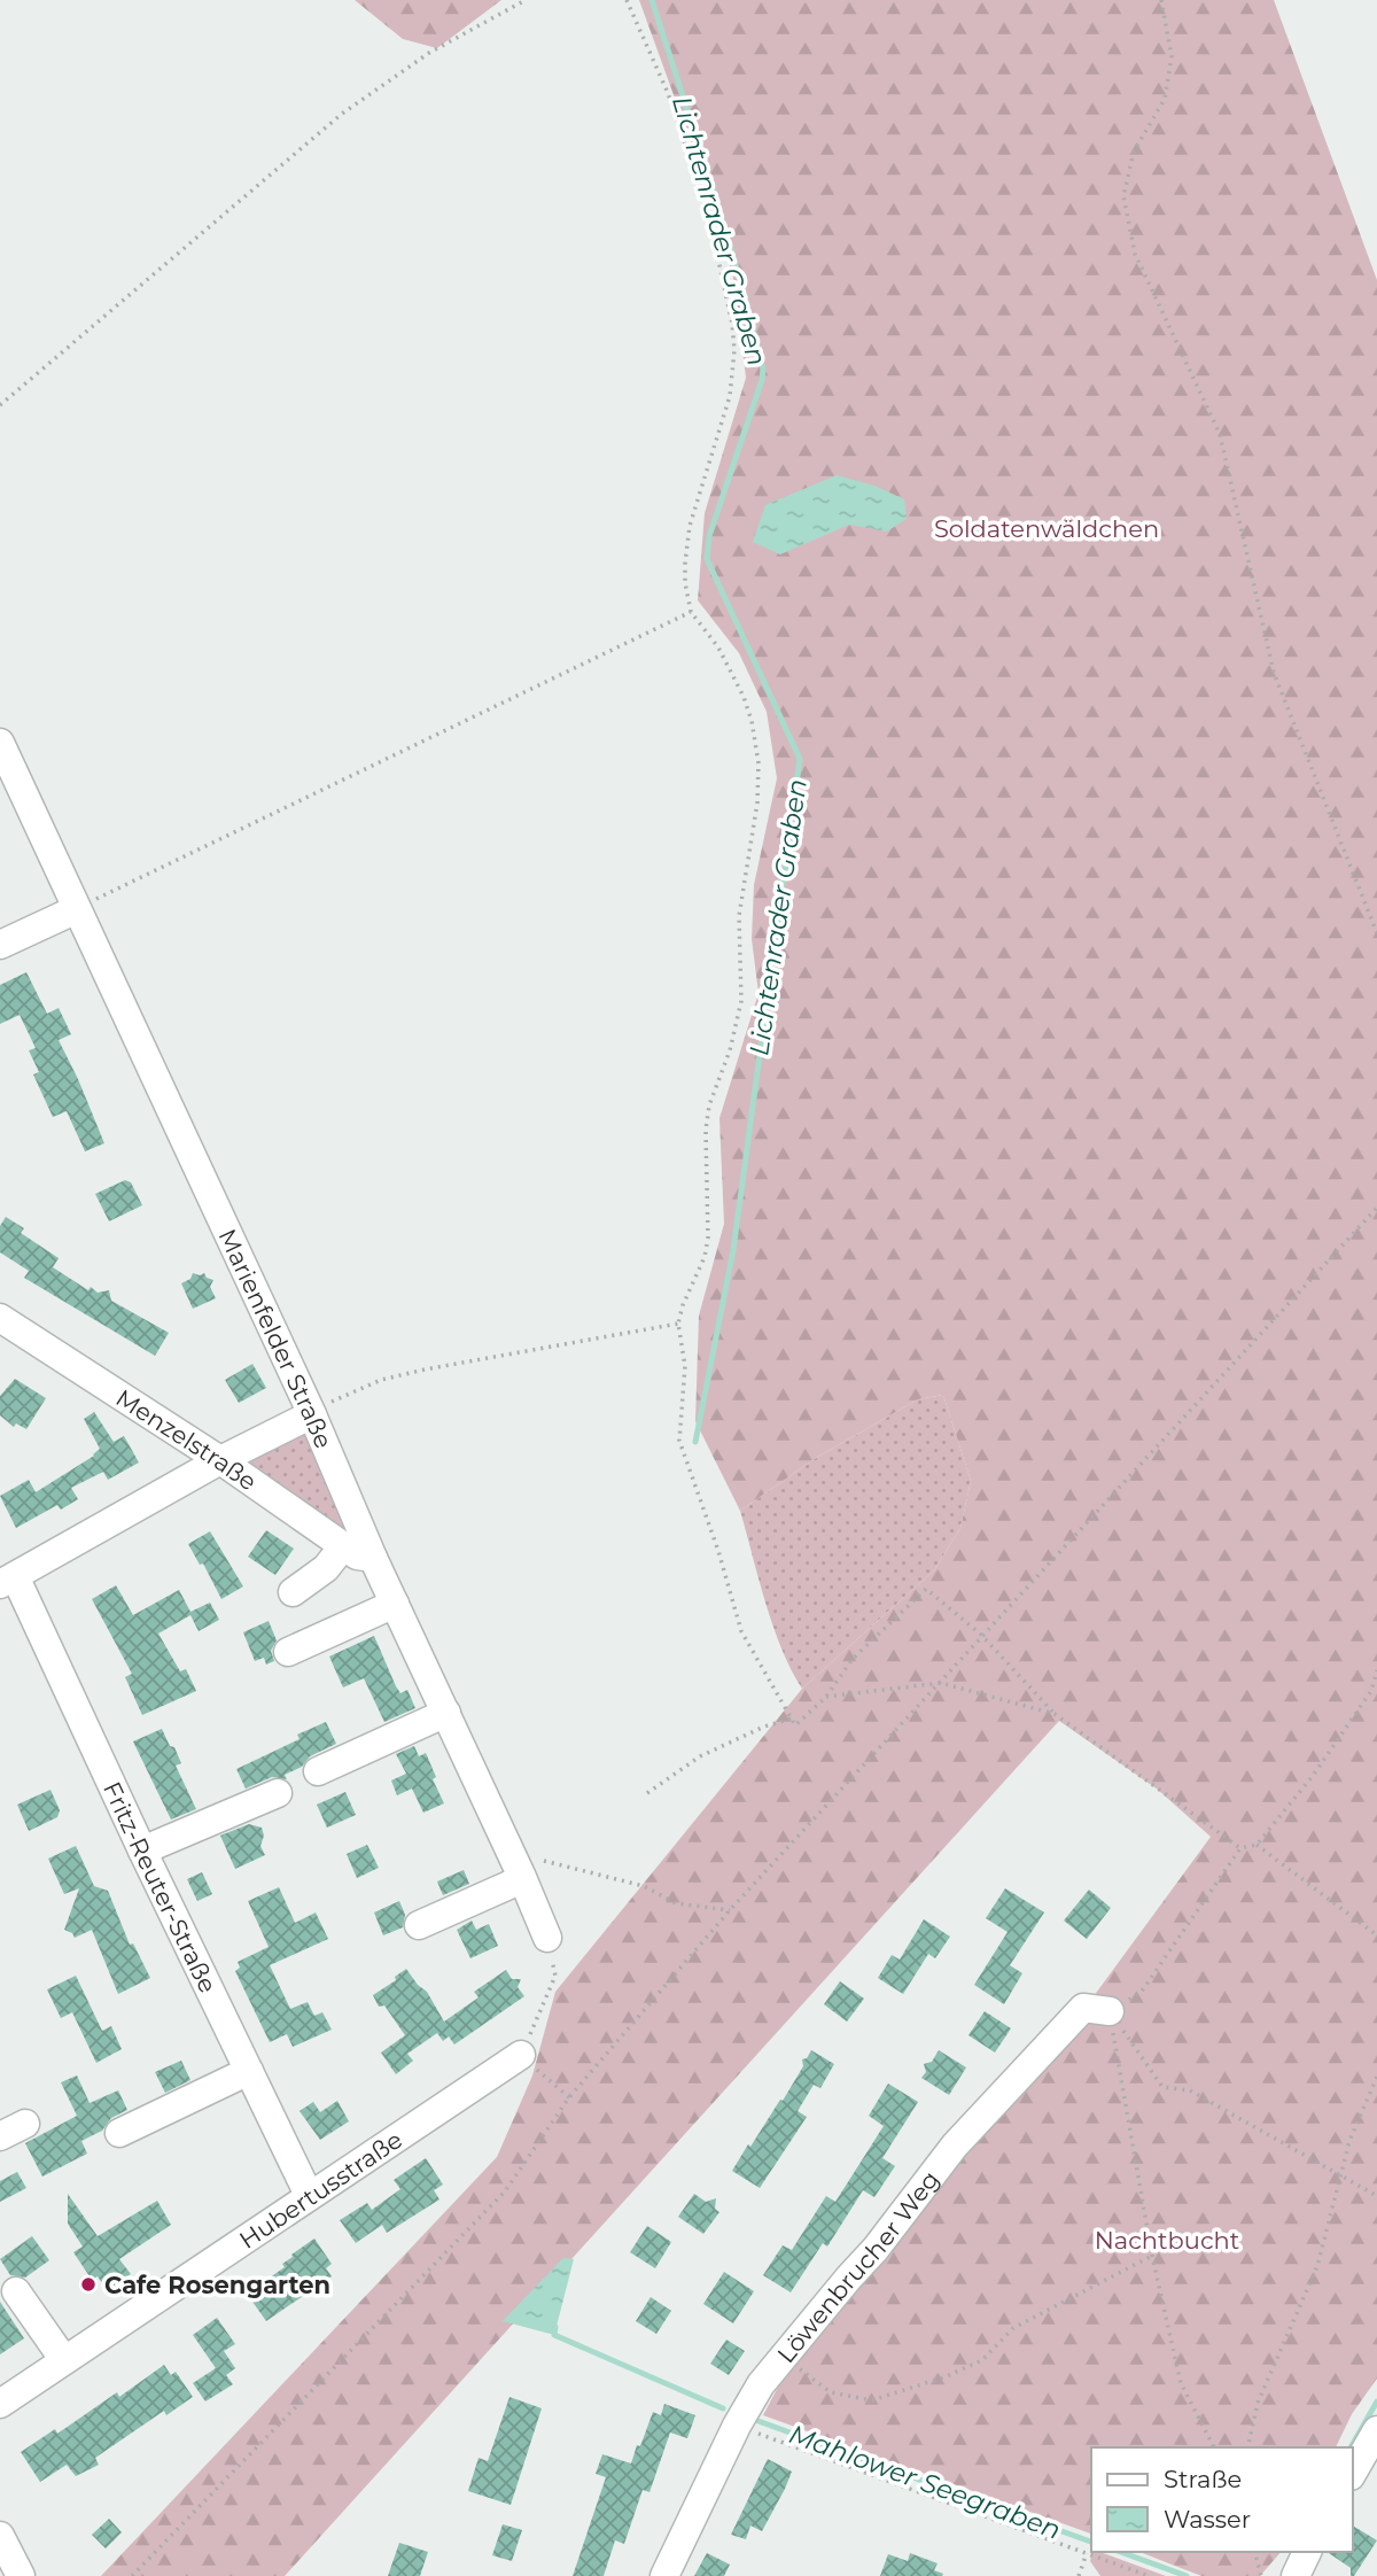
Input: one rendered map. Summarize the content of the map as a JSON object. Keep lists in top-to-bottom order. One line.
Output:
{"streets":{"street":["Marienfelder Straße","Menzelstraße","Fritz-Reuter-Straße","Hubertusstraße","Löwenbrucher Weg"]},"crossings":[["Marienfelder Straße","Menzelstraße"],["Fritz-Reuter-Straße","Hubertusstraße"]],"water":["Lichtenrader Graben","Mahlower Seegraben"],"parks":["Soldatenwäldchen","Nachtbucht"],"places":["Cafe Rosengarten"],"legend":["Straße","Wasser"]}
